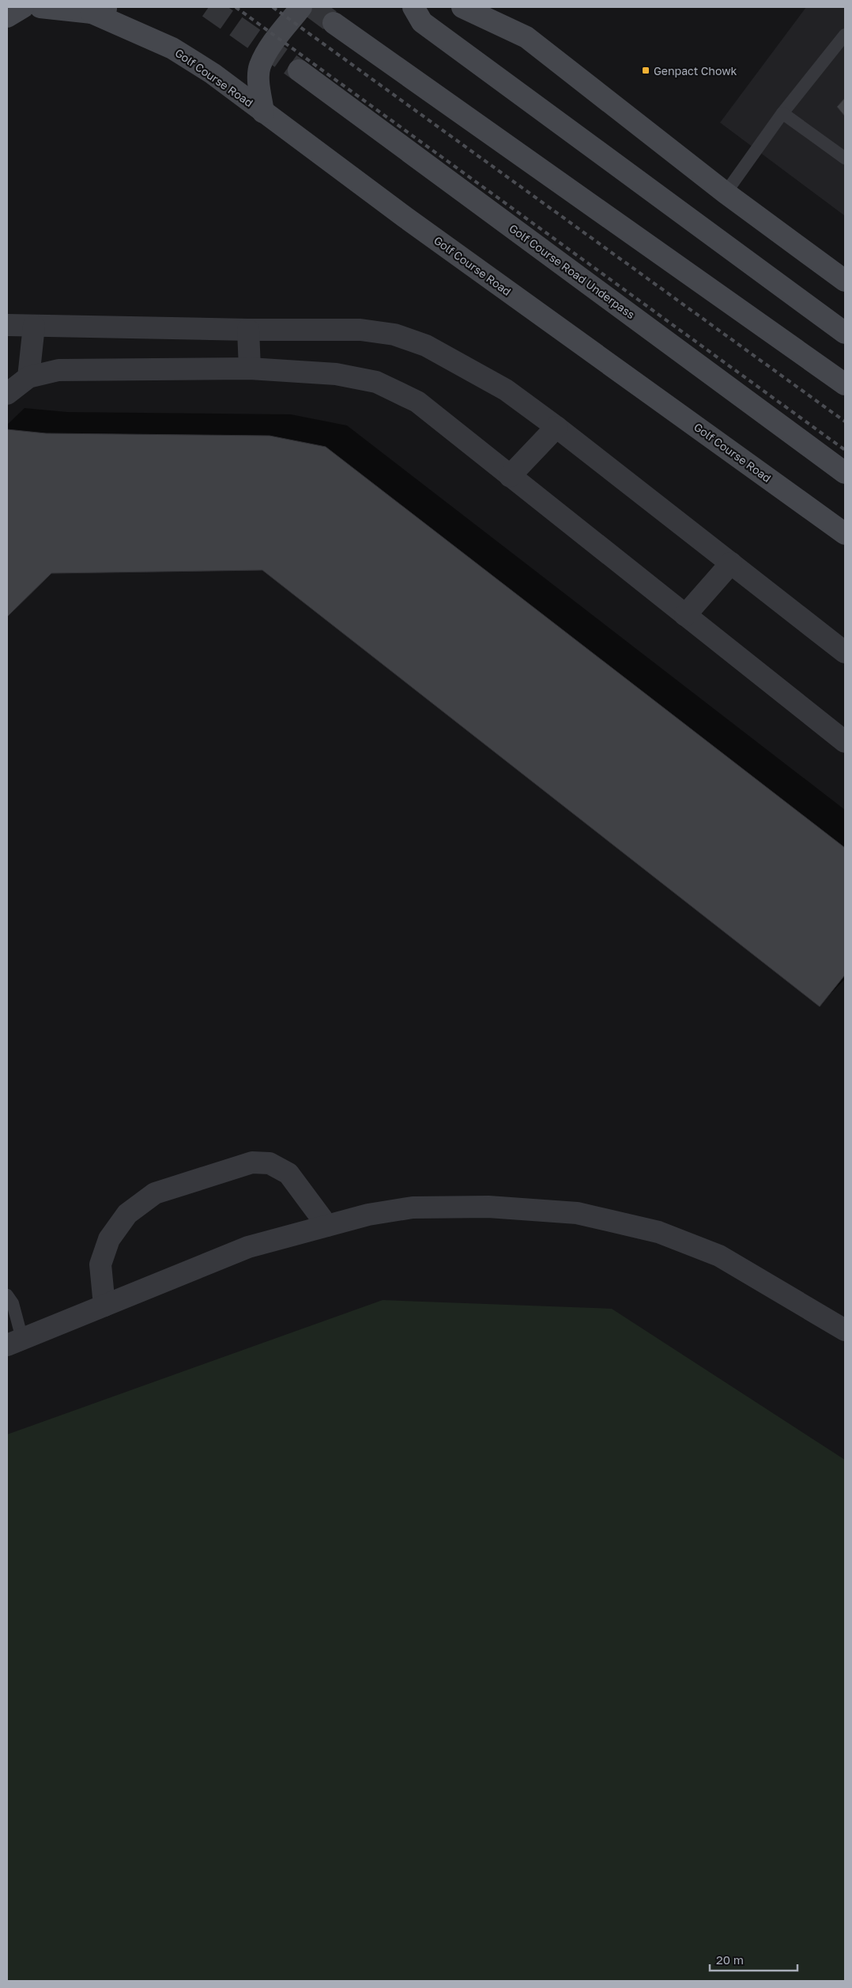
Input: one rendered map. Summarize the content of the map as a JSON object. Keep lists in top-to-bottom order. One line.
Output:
{"streets":{"main road":["Golf Course Road","Golf Course Road Underpass"]},"places":{"transit":["Genpact Chowk"]},"scale_bar":"20 m"}
